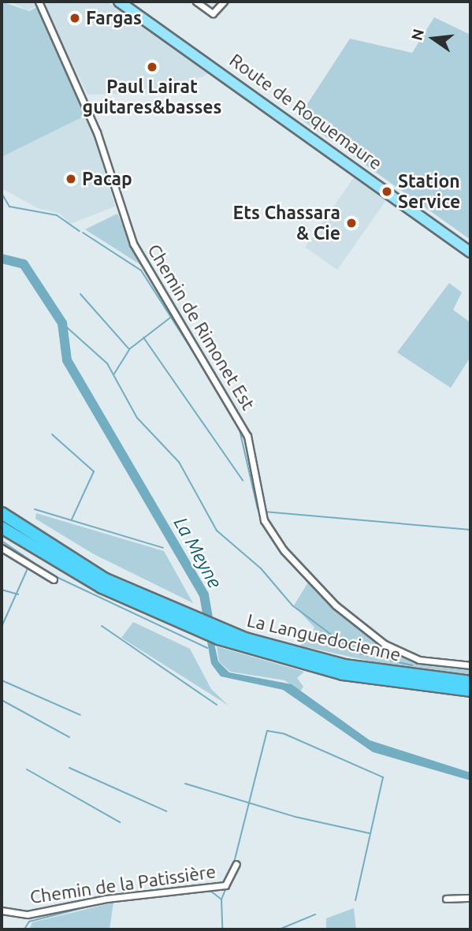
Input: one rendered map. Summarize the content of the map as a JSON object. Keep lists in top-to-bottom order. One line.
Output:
{"streets":{"highway":["La Languedocienne"],"main road":["Route de Roquemaure"],"street":["Chemin de Rimonet Est","Chemin de la Patissière"]},"water":["La Meyne"],"places":["Fargas","Paul Lairat guitares&basses","Pacap","Station Service","Ets Chassara & Cie"],"north":"left"}
